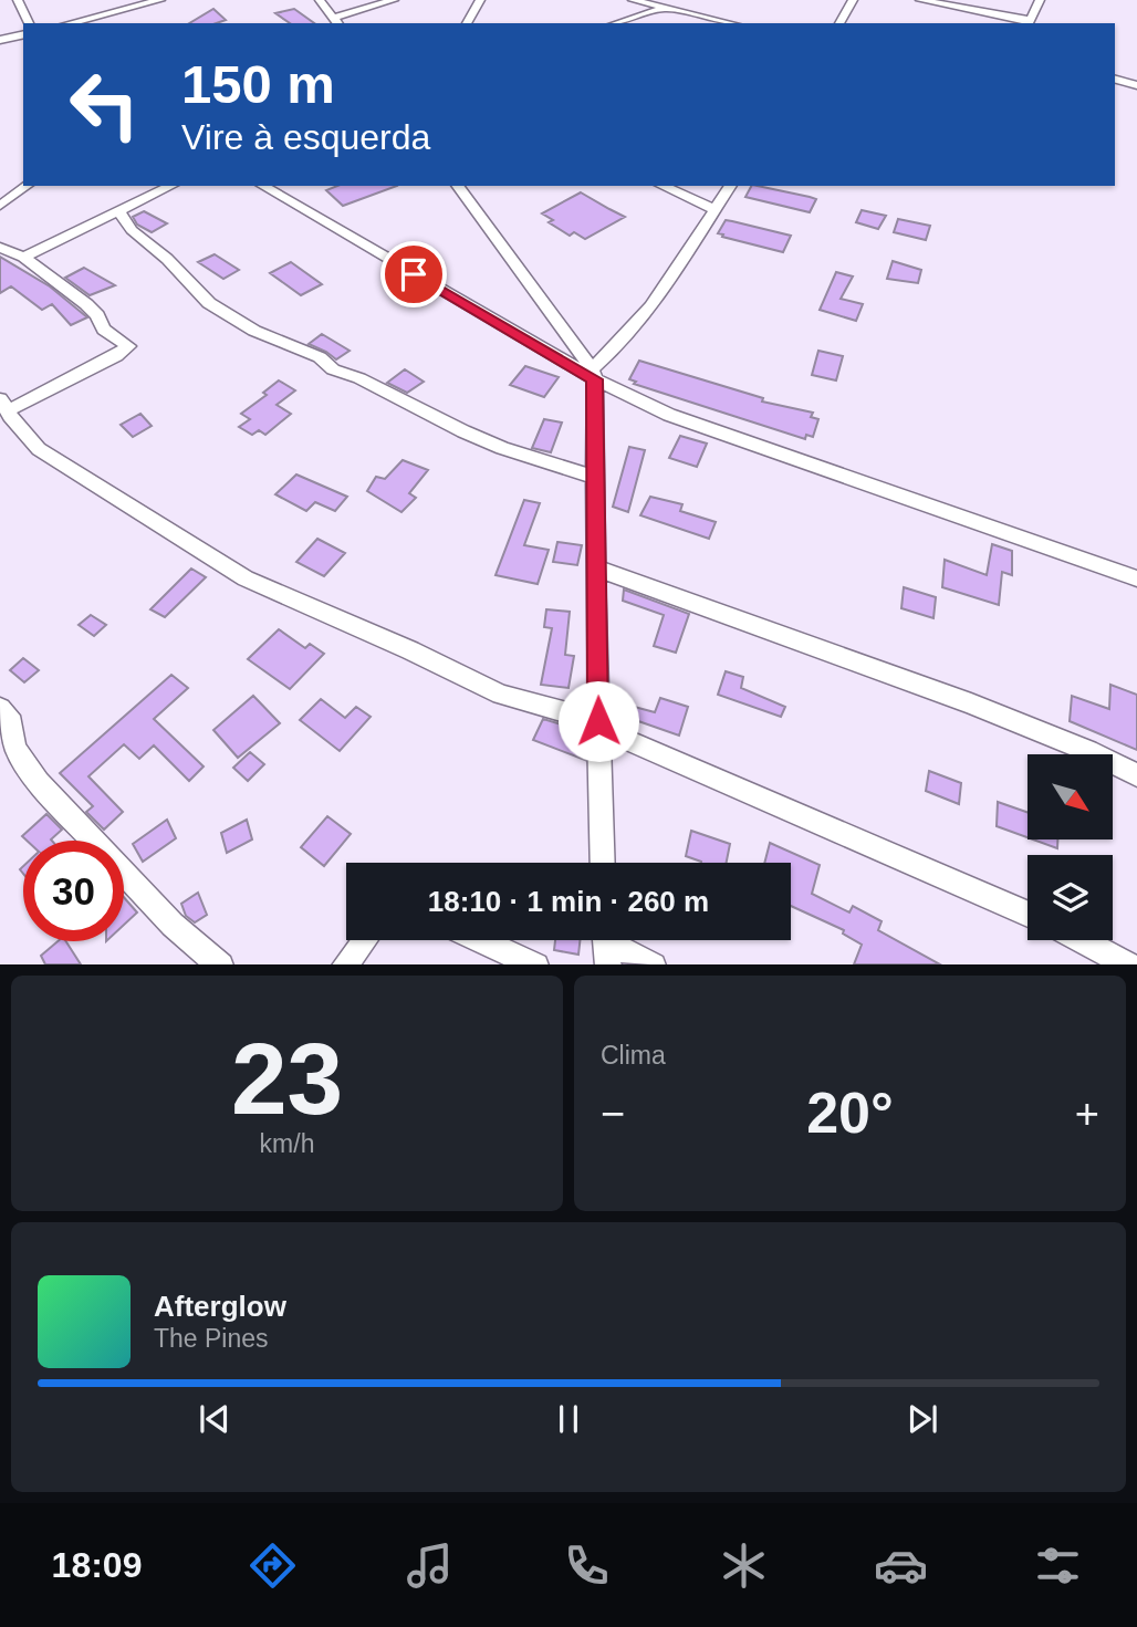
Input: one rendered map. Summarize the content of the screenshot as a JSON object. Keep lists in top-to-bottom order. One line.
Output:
{"north":"bottom right","page":{"turn":["150 m","Vire à esquerda"],"limit":"30","trip":"18:10 · 1 min · 260 m","tile":[["23","km/h"],"Clima"],"heat":["−","20°","+"],"song":["Afterglow","The Pines"],"tabs":"18:09"}}
